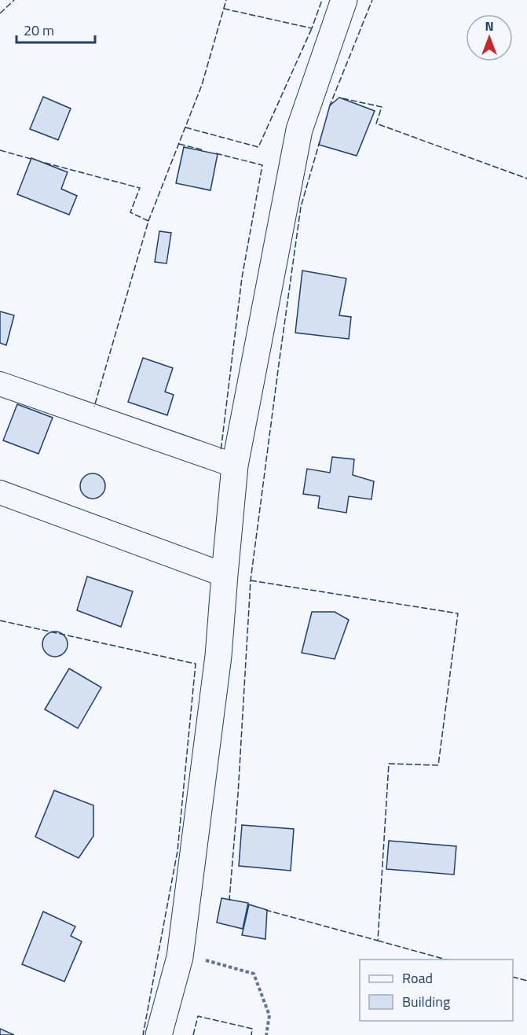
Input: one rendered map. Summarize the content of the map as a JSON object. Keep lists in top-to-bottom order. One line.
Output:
{"legend":["Road","Building"],"scale_bar":"20 m","north":"top"}
